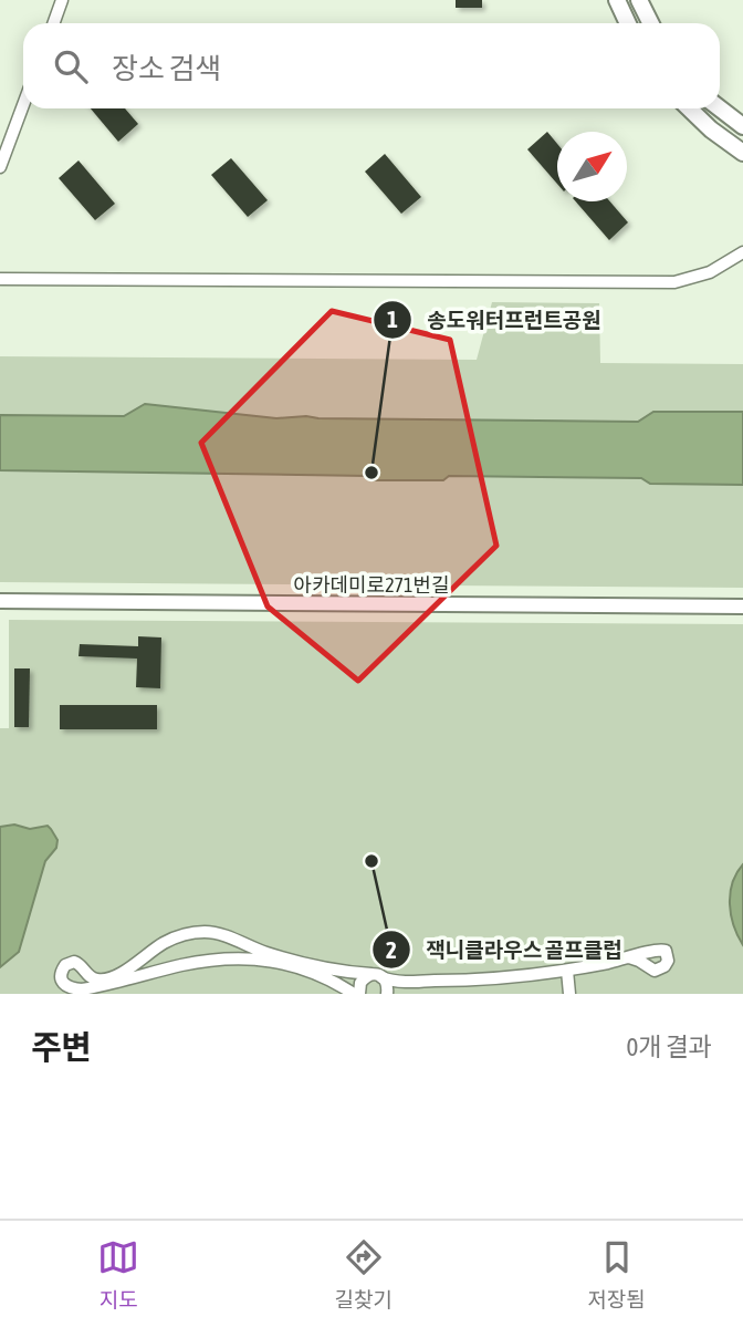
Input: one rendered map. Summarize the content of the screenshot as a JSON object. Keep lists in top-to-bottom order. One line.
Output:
{"streets":{"street":["아카데미로271번길"]},"places":["송도워터프런트공원","잭니클라우스 골프클럽"],"north":"top right","page":{"search":"장소 검색","heading":["주변","0개 결과"],"nav":["지도","길찾기","저장됨"]}}
